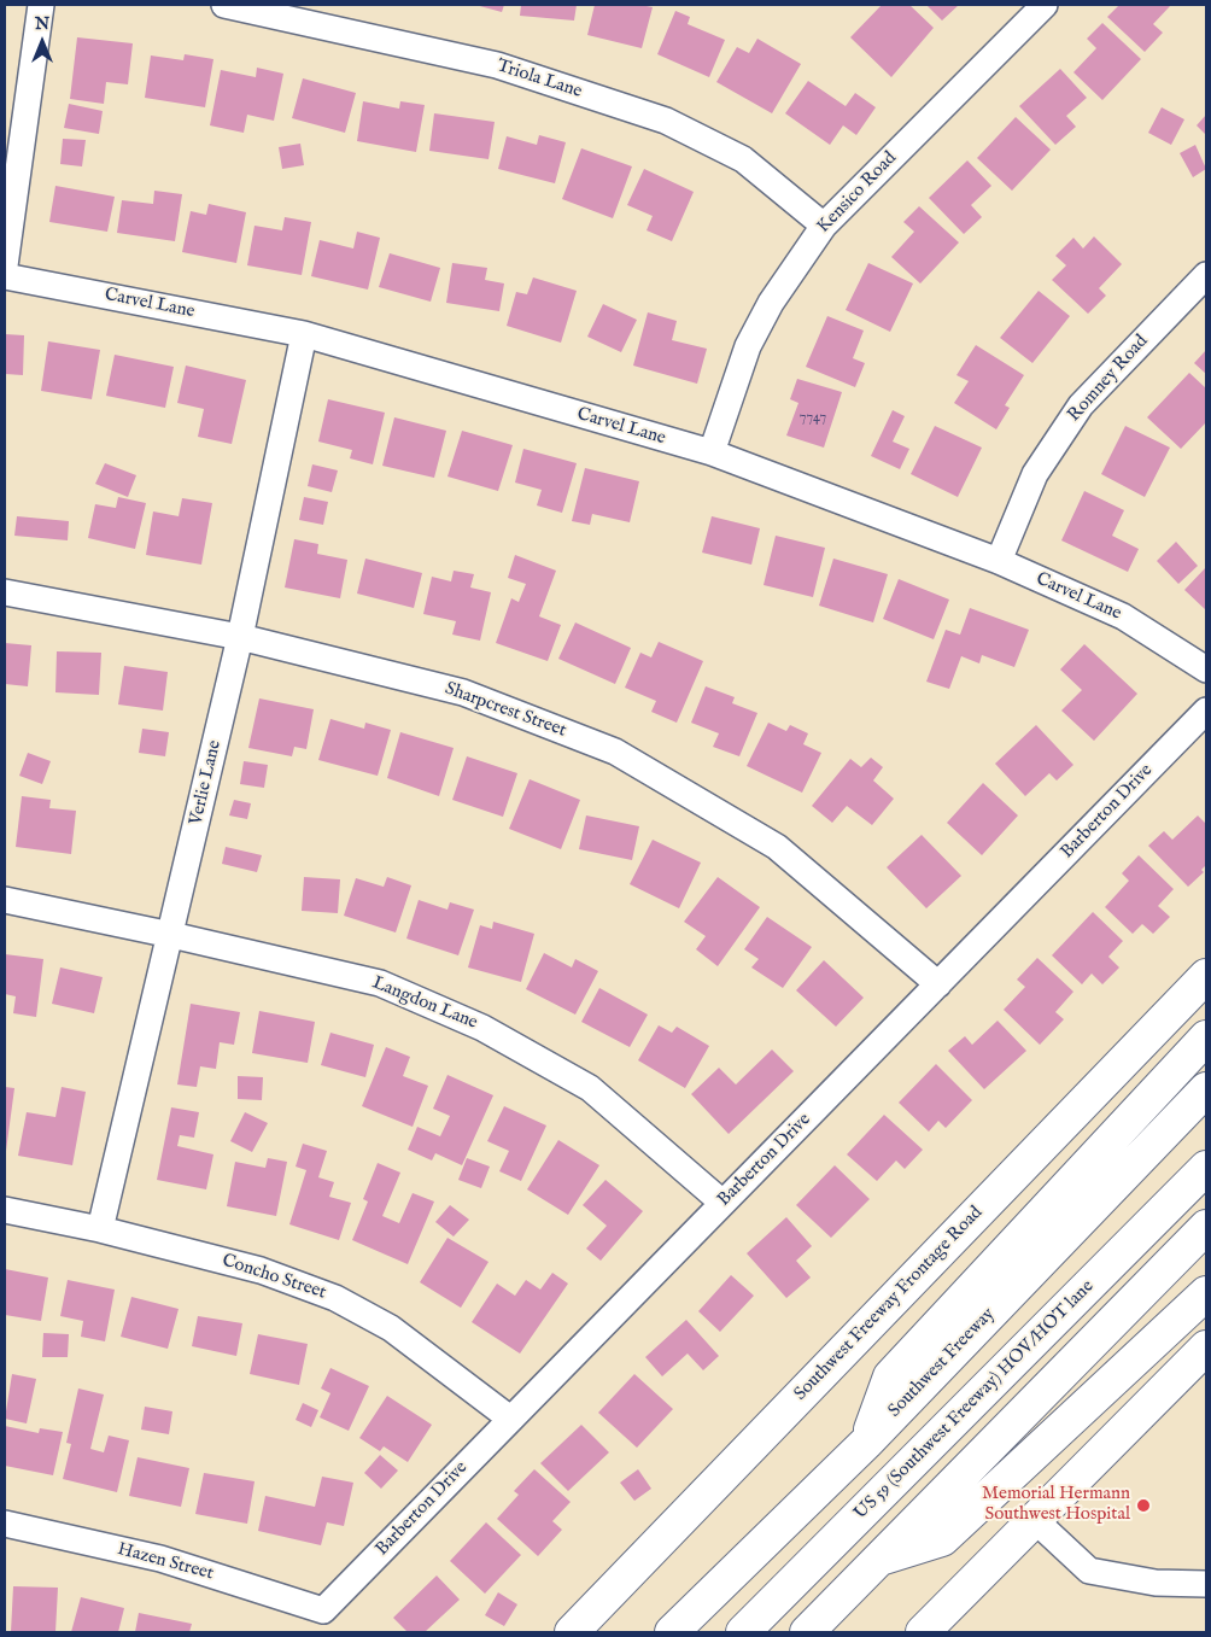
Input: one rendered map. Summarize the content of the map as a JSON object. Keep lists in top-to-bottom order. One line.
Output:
{"streets":{"main road":["Southwest Freeway Frontage Road","Southwest Freeway","US 59 (Southwest Freeway) HOV/HOT lane"],"street":["Triola Lane","Kensico Road","Carvel Lane","Romney Road","Sharpcrest Street","Verlie Lane","Barberton Drive","Langdon Lane","Concho Street","Hazen Street"]},"crossings":[["Triola Lane","Kensico Road"],["Kensico Road","Carvel Lane"],["Carvel Lane","Romney Road"],["Carvel Lane","Verlie Lane"],["Sharpcrest Street","Verlie Lane"],["Sharpcrest Street","Barberton Drive"],["Verlie Lane","Langdon Lane"],["Verlie Lane","Concho Street"],["Barberton Drive","Langdon Lane"],["Barberton Drive","Concho Street"],["Barberton Drive","Hazen Street"]],"places":["Memorial Hermann Southwest Hospital"],"house_numbers":["7747"],"north":"top"}
